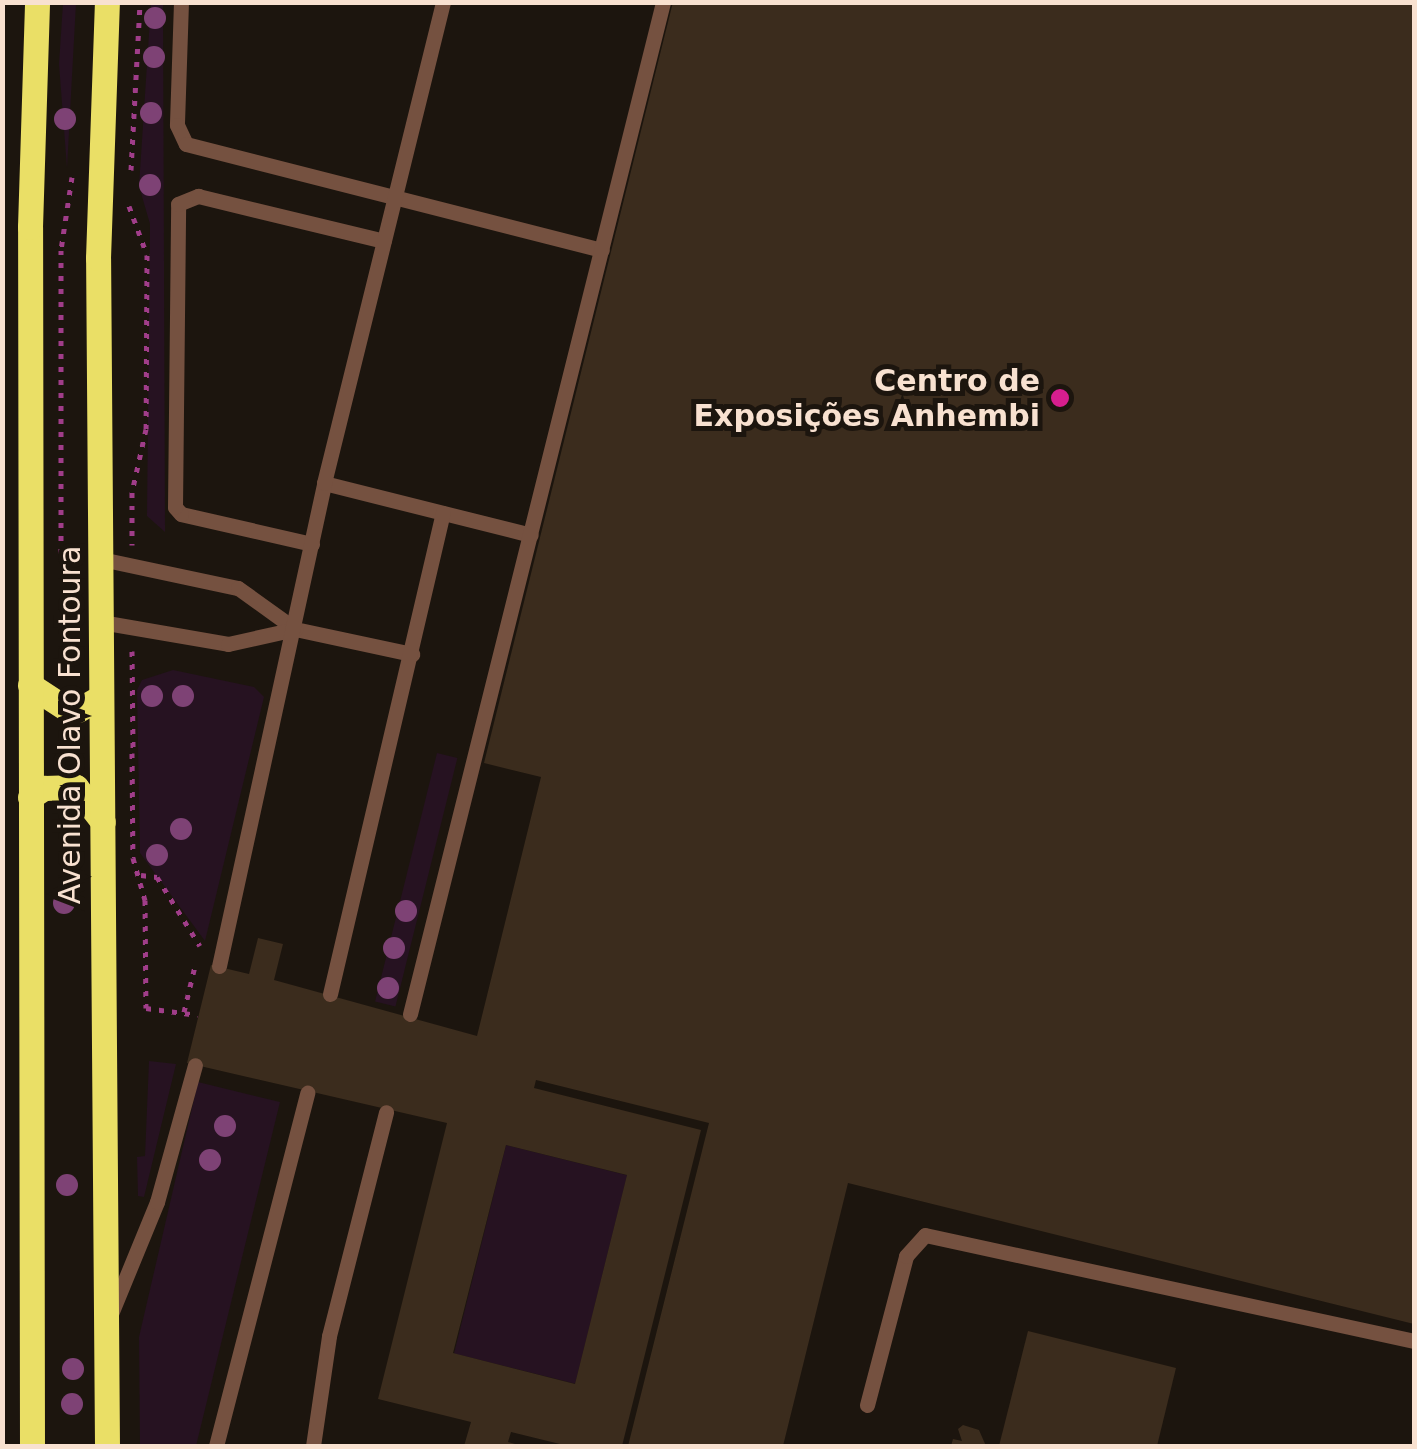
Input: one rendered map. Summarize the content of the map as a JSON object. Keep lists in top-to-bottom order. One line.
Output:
{"streets":{"main road":["Avenida Olavo Fontoura"]},"places":["Centro de Exposições Anhembi"]}
